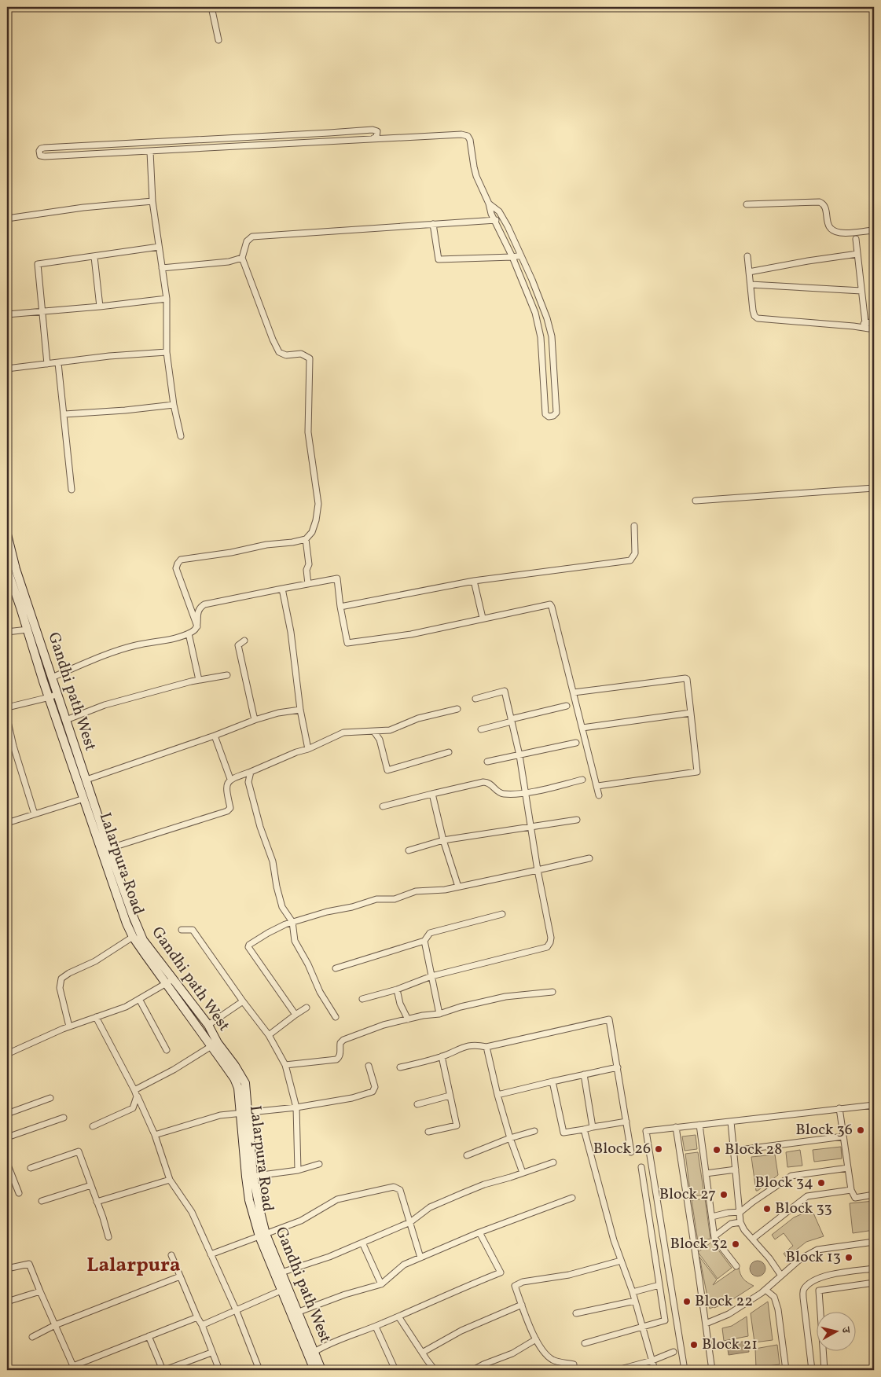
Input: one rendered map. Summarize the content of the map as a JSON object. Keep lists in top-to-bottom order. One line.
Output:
{"streets":{"street":["Gandhi path West","Lalarpura Road"]},"crossings":[["Gandhi path West","Lalarpura Road"]],"districts":["Lalarpura"],"places":["Block 36","Block 26","Block 28","Block 34","Block 27","Block 33","Block 32","Block 13","Block 22","Block 21"],"north":"right"}
